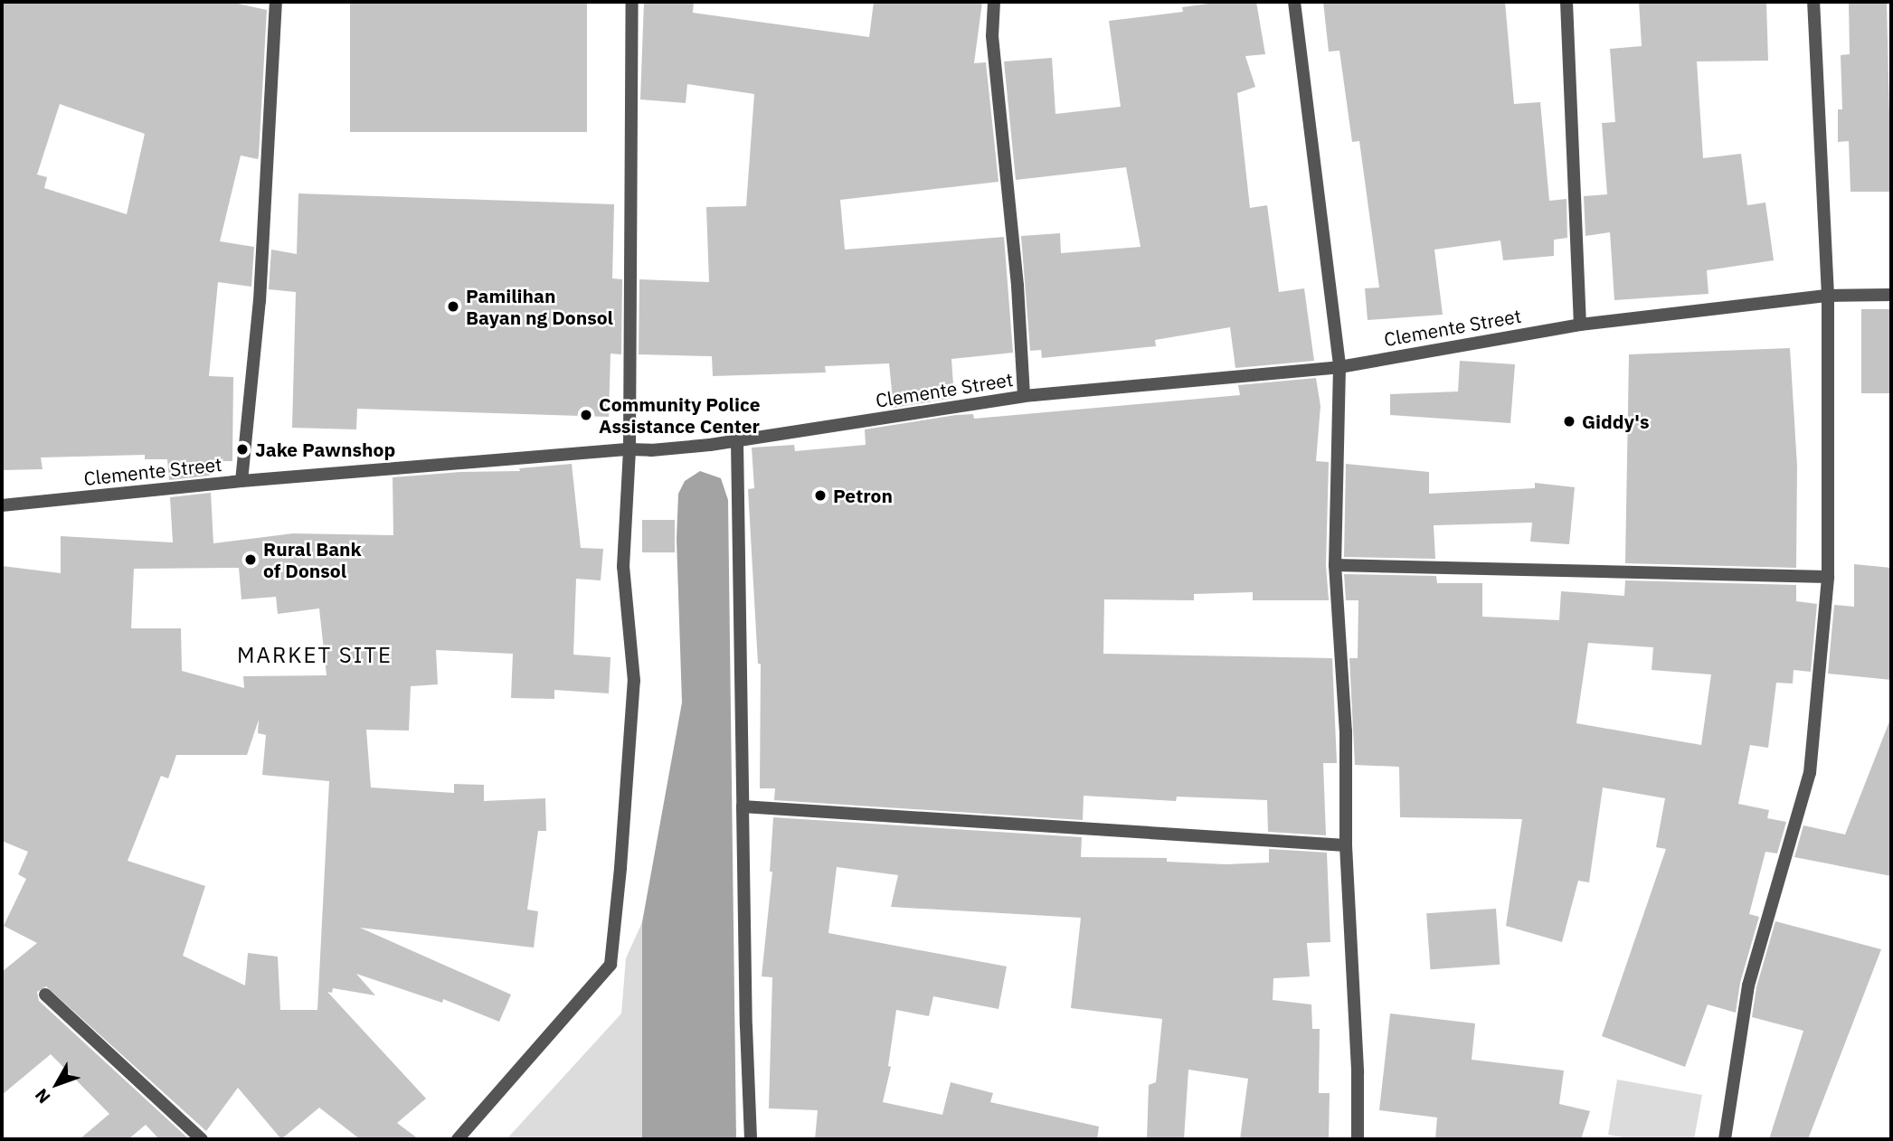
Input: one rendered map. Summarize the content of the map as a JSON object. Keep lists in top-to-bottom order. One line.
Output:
{"streets":{"street":["Clemente Street"]},"districts":["MARKET SITE"],"places":["Pamilihan Bayan ng Donsol","Community Police Assistance Center","Giddy's","Jake Pawnshop","Petron","Rural Bank of Donsol"],"north":"bottom left"}
